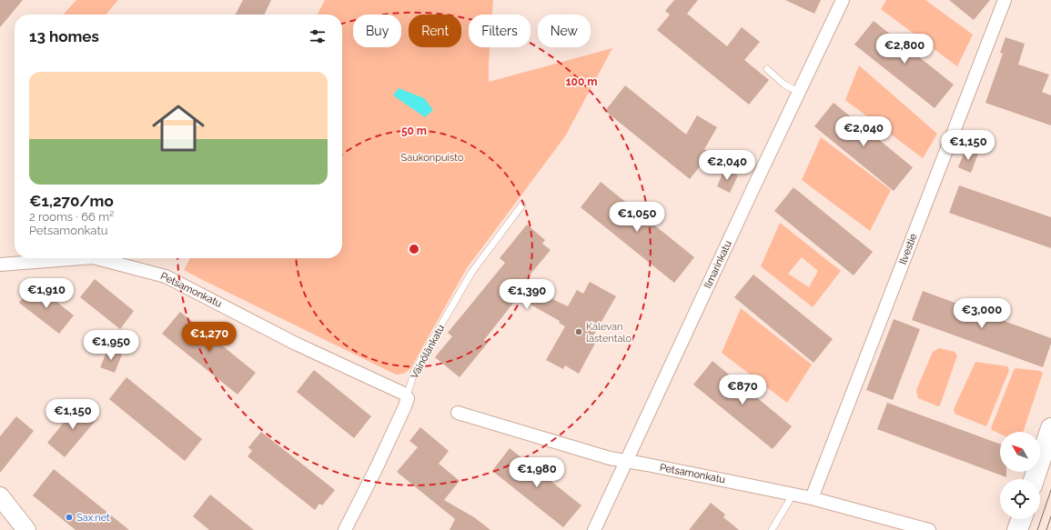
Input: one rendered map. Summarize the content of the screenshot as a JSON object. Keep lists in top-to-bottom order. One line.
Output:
{"streets":{"street":["Ilvestie","Ilmarinkatu","Petsamonkatu","Väinölänkatu"]},"crossings":[["Ilvestie","Petsamonkatu"],["Ilmarinkatu","Petsamonkatu"],["Petsamonkatu","Väinölänkatu"]],"parks":["Saukonpuisto"],"places":["Kalevan lastentalo","Sax.net"],"north":"top left","page":{"chip":["Buy","Rent","Filters","New"],"heading":"13 homes","price":["€2,800","€2,040","€1,150","€2,040","€1,050","€1,910","€1,390","€3,000","€1,270","€1,950","€870","€1,150","€1,980"],"list":[{"name":"€1,270/mo","note":"2 rooms · 66 m² · Petsamonkatu"}]},"rings":["100 m","50 m"]}
